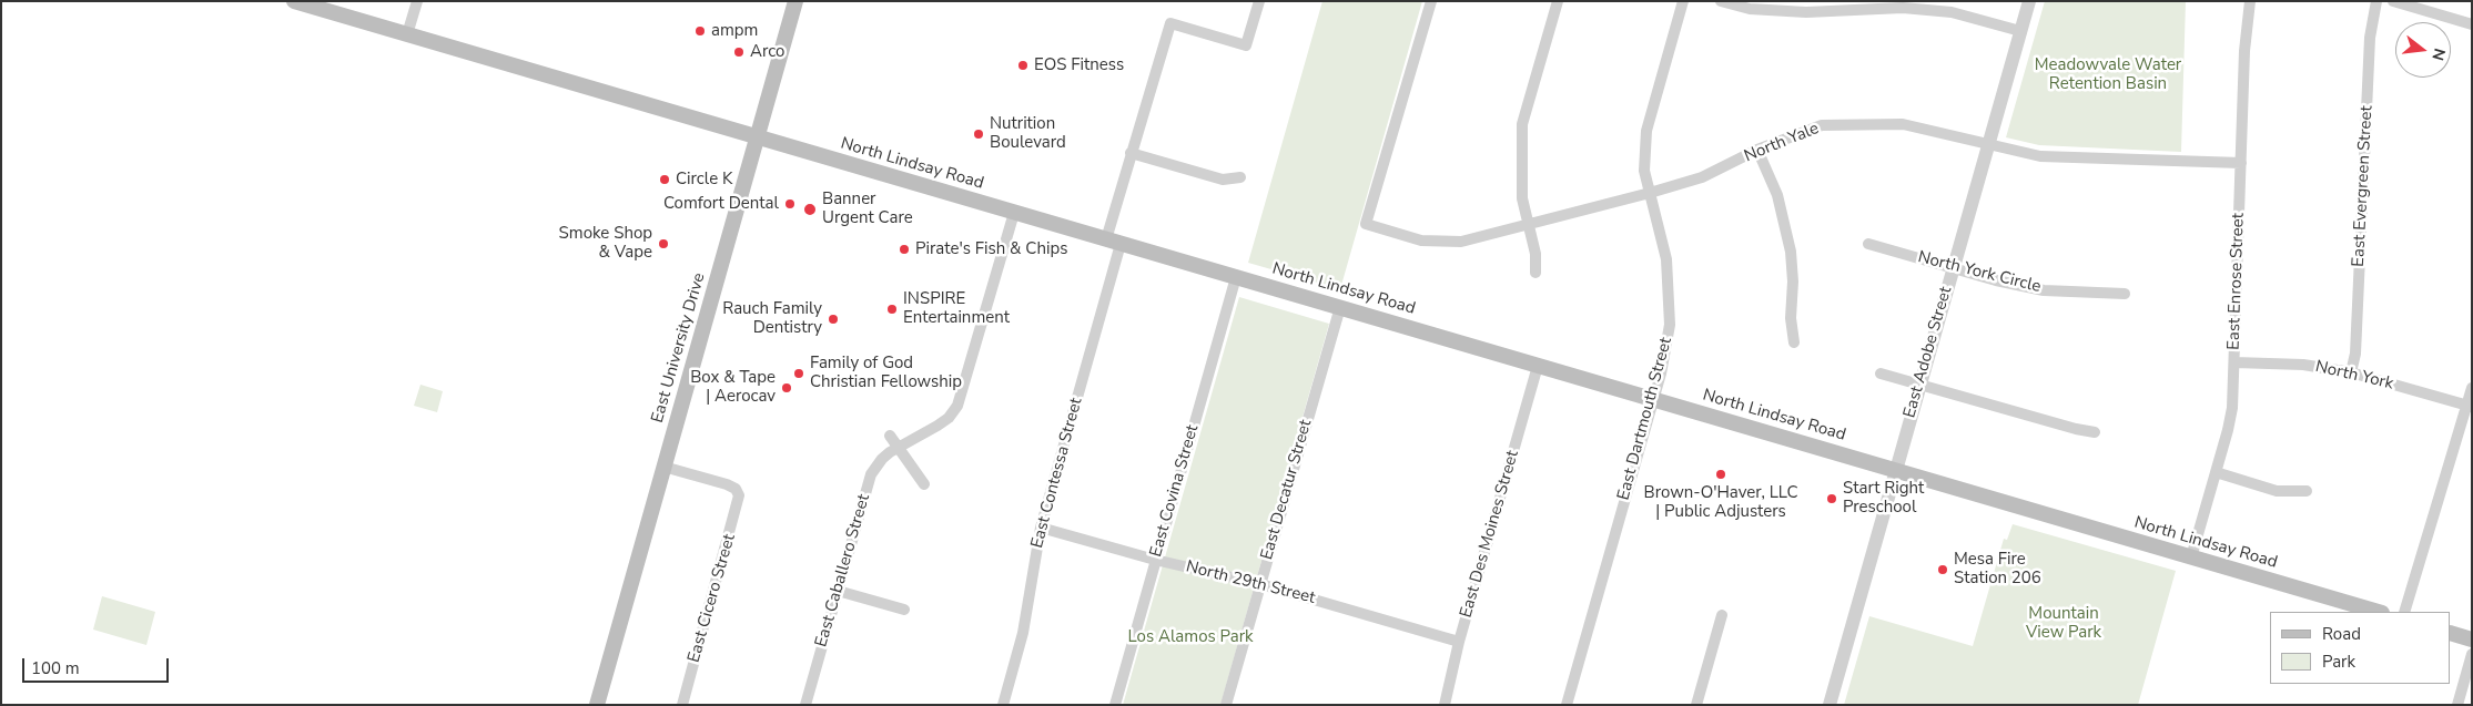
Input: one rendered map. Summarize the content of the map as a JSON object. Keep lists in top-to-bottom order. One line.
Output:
{"streets":{"main road":["North Lindsay Road","East University Drive"],"street":["North Yale","East Evergreen Street","North York Circle","East Enrose Street","East Adobe Street","North York","East Dartmouth Street","East Contessa Street","East Decatur Street","East Covina Street","East Des Moines Street","East Caballero Street","North 29th Street","East Cicero Street"]},"crossings":[["North Yale","East Enrose Street"],["North Yale","East Adobe Street"],["North Yale","East Dartmouth Street"],["North Lindsay Road","East Enrose Street"],["North Lindsay Road","East University Drive"],["North Lindsay Road","East Adobe Street"],["North Lindsay Road","East Dartmouth Street"],["North Lindsay Road","East Contessa Street"],["North Lindsay Road","East Decatur Street"],["North Lindsay Road","East Covina Street"],["North Lindsay Road","East Des Moines Street"],["North Lindsay Road","East Caballero Street"],["East Evergreen Street","North York"],["North York Circle","East Adobe Street"],["East Enrose Street","North York"],["East University Drive","East Cicero Street"],["East Contessa Street","North 29th Street"],["East Decatur Street","North 29th Street"],["East Covina Street","North 29th Street"],["East Des Moines Street","North 29th Street"]],"parks":["Meadowvale Water Retention Basin","Mountain View Park","Los Alamos Park"],"places":["ampm","Arco","EOS Fitness","Nutrition Boulevard","Circle K","Comfort Dental","Banner Urgent Care","Smoke Shop & Vape","Pirate's Fish & Chips","INSPIRE Entertainment","Rauch Family Dentistry","Family of God Christian Fellowship","Box & Tape | Aerocav","Brown-O'Haver, LLC | Public Adjusters","Start Right Preschool","Mesa Fire Station 206"],"legend":["Road","Park"],"scale_bar":"100 m","north":"right"}
